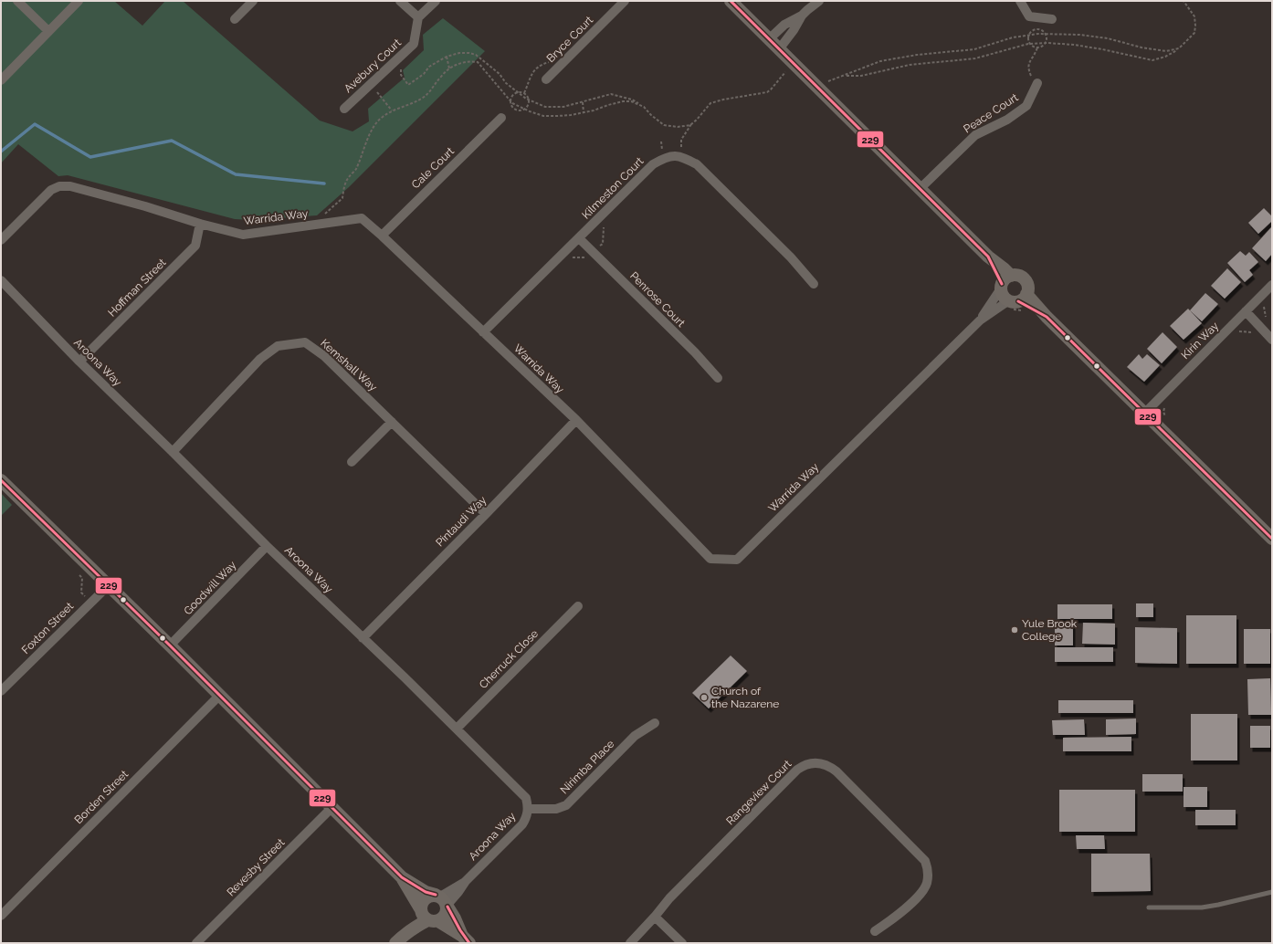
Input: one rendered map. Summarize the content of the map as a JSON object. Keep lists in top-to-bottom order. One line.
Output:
{"streets":{"street":["Bryce Court","Avebury Court","Peace Court","Cale Court","Kilmeston Court","Warrida Way","Hoffman Street","Penrose Court","Kirin Way","Aroona Way","Kemshall Way","Pintaudi Way","Goodwill Way","Foxton Street","Cherruck Close","Nirimba Place","Rangeview Court","Borden Street","Revesby Street"]},"crossings":[["Cale Court","Warrida Way"],["Kilmeston Court","Warrida Way"],["Kilmeston Court","Penrose Court"],["Warrida Way","Hoffman Street"],["Warrida Way","Pintaudi Way"],["Hoffman Street","Aroona Way"],["Aroona Way","Kemshall Way"],["Aroona Way","Pintaudi Way"],["Aroona Way","Goodwill Way"],["Aroona Way","Cherruck Close"],["Aroona Way","Nirimba Place"],["Kemshall Way","Pintaudi Way"]],"places":["Yule Brook College","Church of the Nazarene"],"lines":["transit line 229"]}
